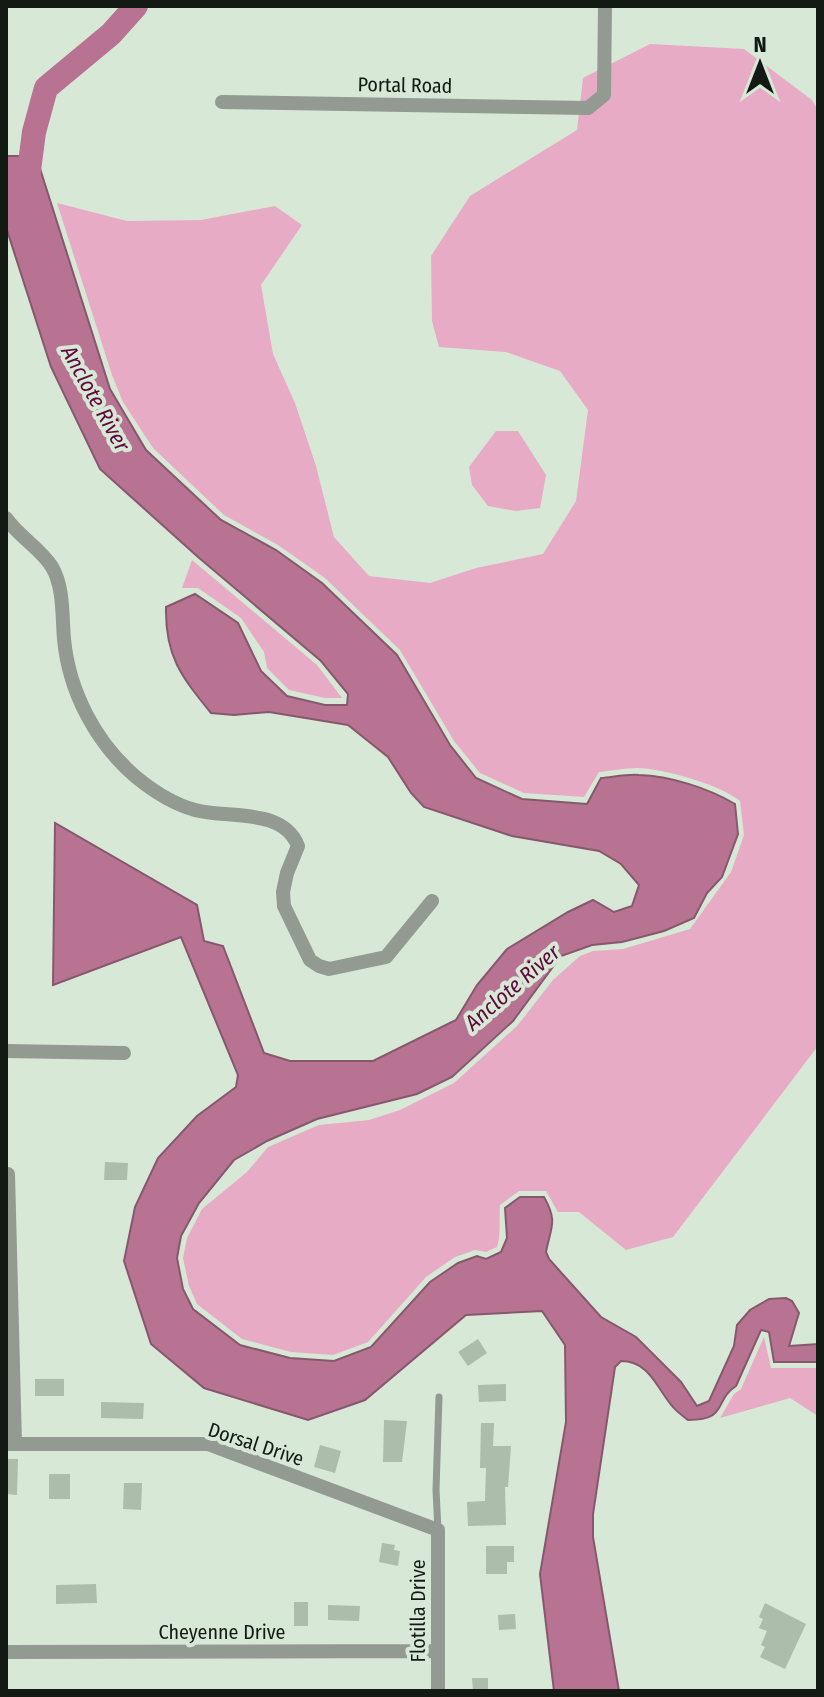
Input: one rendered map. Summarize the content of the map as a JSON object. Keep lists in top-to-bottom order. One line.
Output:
{"streets":{"street":["Portal Road","Dorsal Drive","Flotilla Drive","Cheyenne Drive"]},"crossings":[["Dorsal Drive","Flotilla Drive"],["Flotilla Drive","Cheyenne Drive"]],"water":["Anclote River"],"north":"top"}
